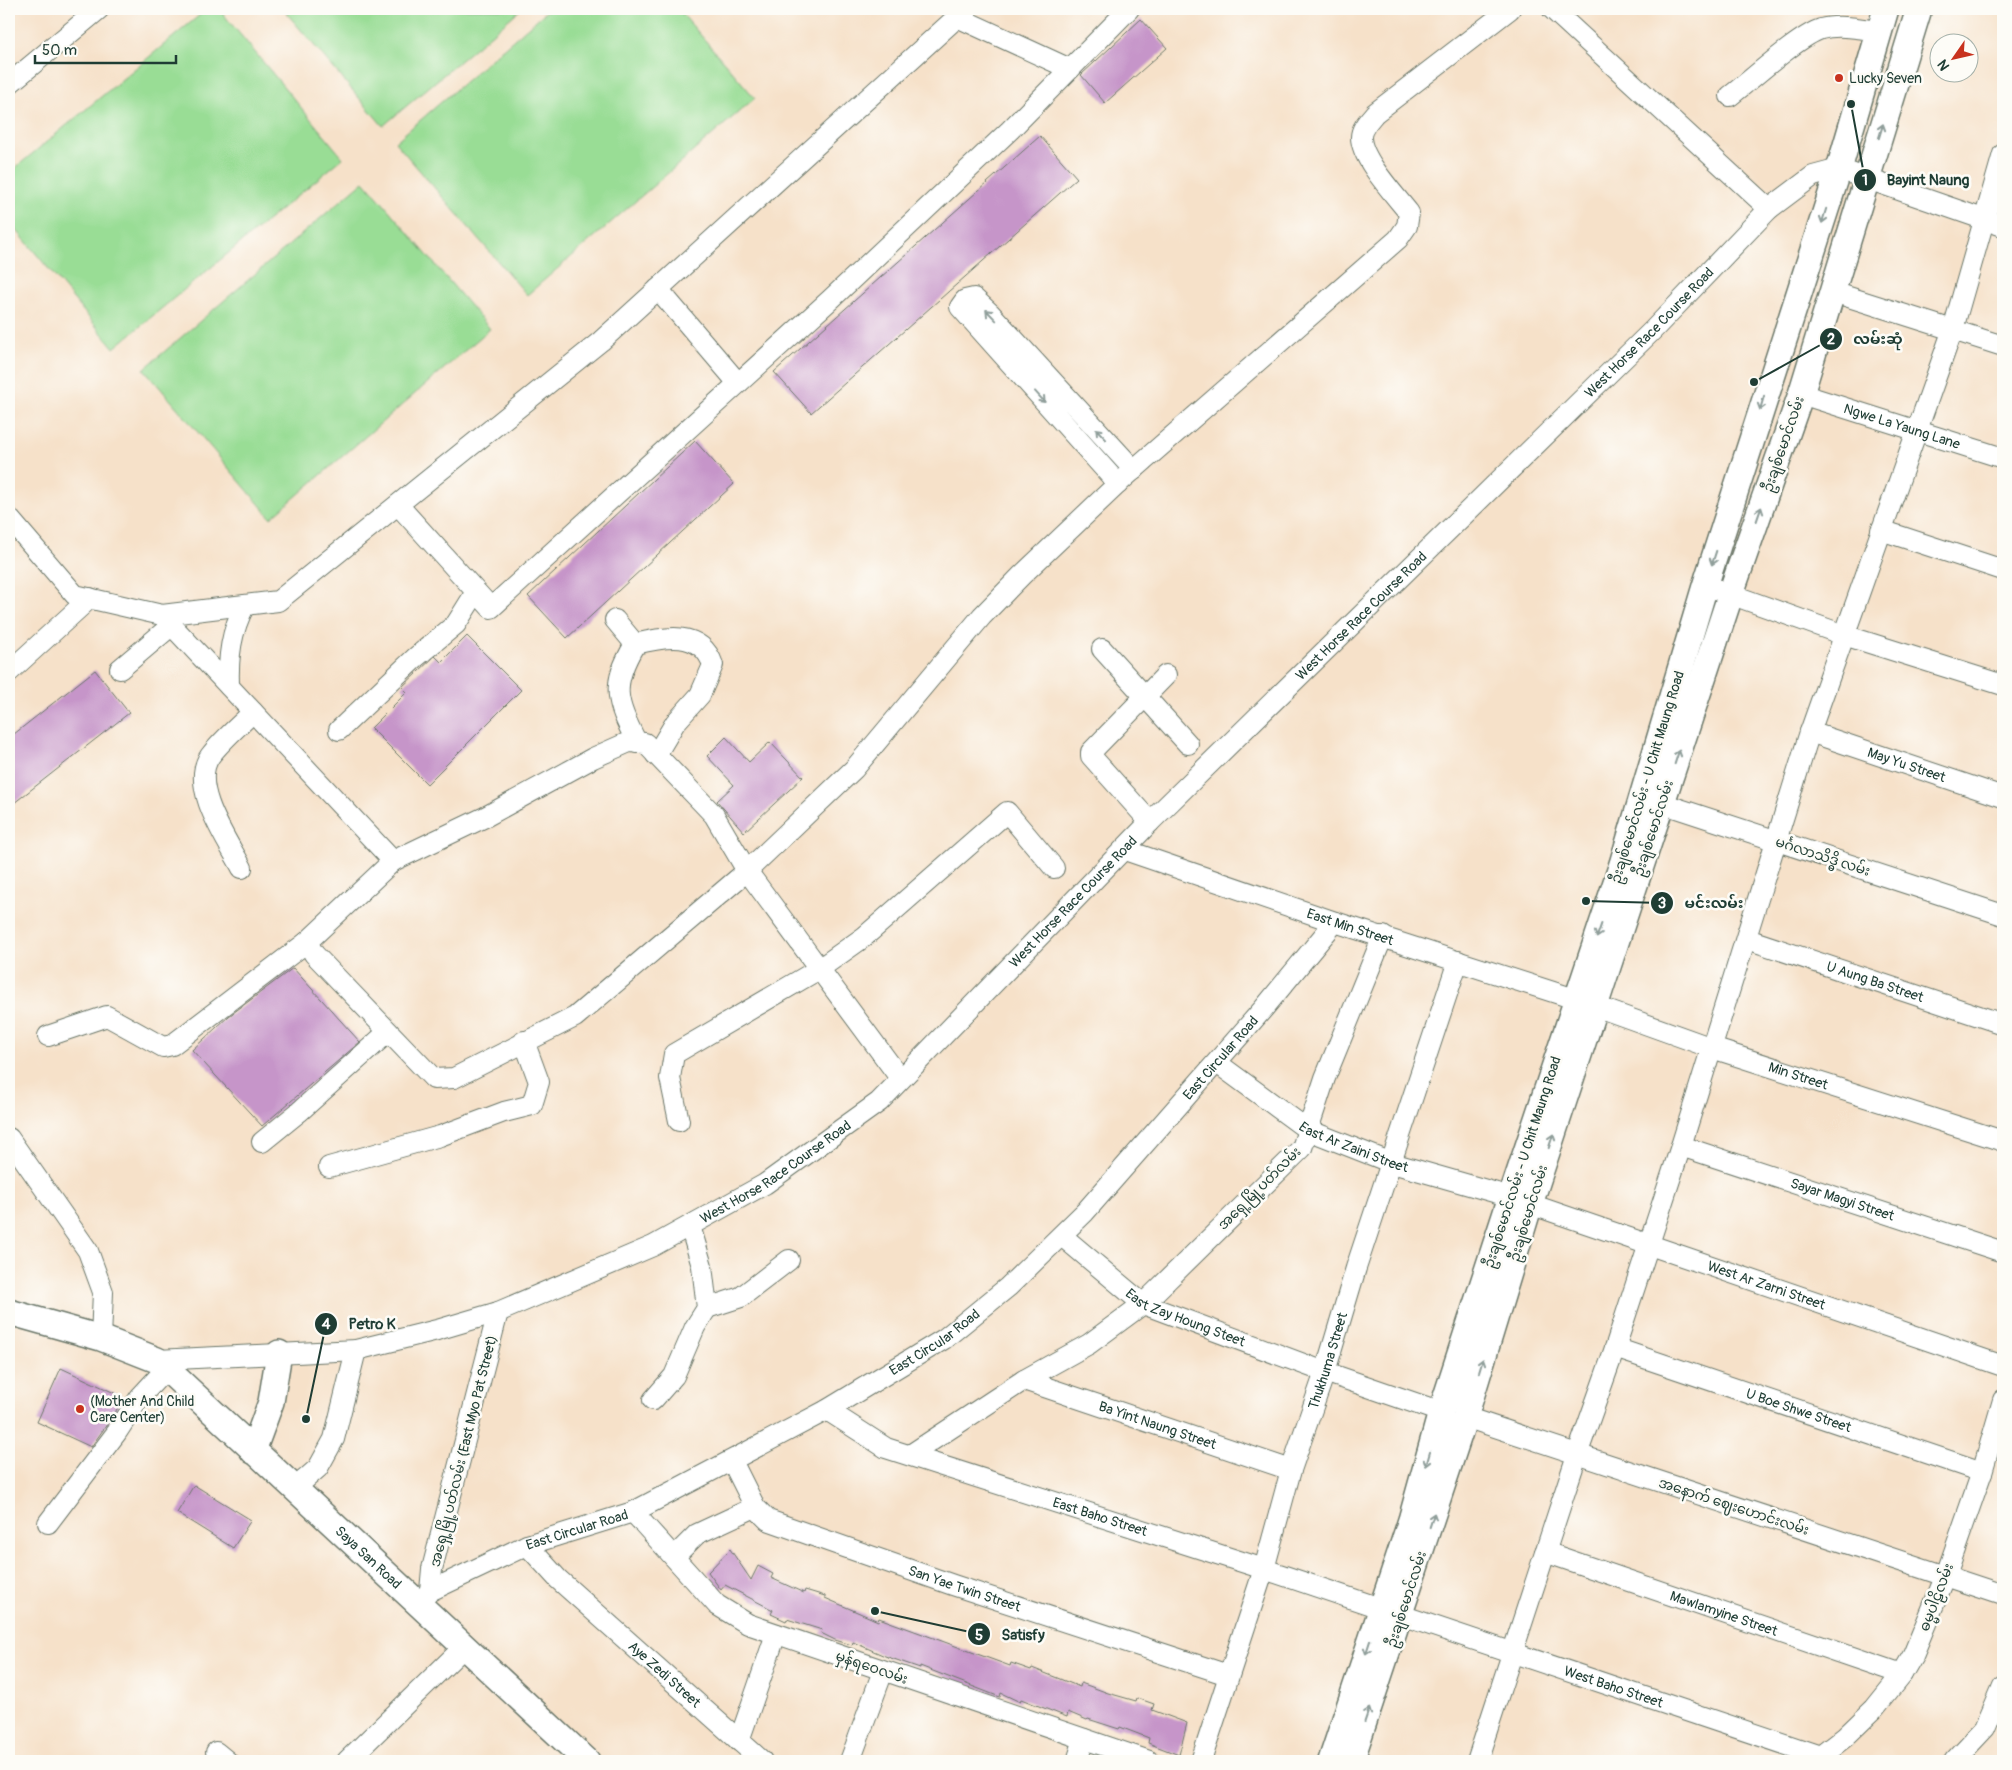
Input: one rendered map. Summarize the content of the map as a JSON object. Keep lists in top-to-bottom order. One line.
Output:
{"streets":{"main road":["ဦးချစ်မောင်လမ်း","ဦးချစ်မောင်လမ်း - U Chit Maung Road","Saya San Road"],"street":["West Horse Race Course Road","Ngwe La Yaung Lane","May Yu Street","မင်္ဂလာသိဒ္ဓိ လမ်း","East Min Street","U Aung Ba Street","East Circular Road","Min Street","East Ar Zaini Street","အရှေ့မြို့ပတ်လမ်း","Sayar Magyi Street","West Ar Zarni Street","East Zay Houng Steet","Thukhuma Street","U Boe Shwe Street","Ba Yint Naung Street","အရှေ့မြို့ပတ်လမ်း (East Myo Pat Street)","အနောက် ဈေးဟောင်းလမ်း","East Baho Street","San Yae Twin Street","ဓမ္မပါဠိလမ်း","Mawlamyine Street","မှန်ရဝေလမ်း","Aye Zedi Street","West Baho Street"]},"crossings":[["West Horse Race Course Road","ဦးချစ်မောင်လမ်း - U Chit Maung Road"],["West Horse Race Course Road","East Min Street"],["West Horse Race Course Road","အရှေ့မြို့ပတ်လမ်း (East Myo Pat Street)"],["West Horse Race Course Road","Saya San Road"],["Ngwe La Yaung Lane","ဦးချစ်မောင်လမ်း"],["ဦးချစ်မောင်လမ်း","ဦးချစ်မောင်လမ်း - U Chit Maung Road"],["ဦးချစ်မောင်လမ်း","မင်္ဂလာသိဒ္ဓိ လမ်း"],["ဦးချစ်မောင်လမ်း","East Min Street"],["ဦးချစ်မောင်လမ်း","Min Street"],["ဦးချစ်မောင်လမ်း","East Ar Zaini Street"],["ဦးချစ်မောင်လမ်း","West Ar Zarni Street"],["ဦးချစ်မောင်လမ်း","East Zay Houng Steet"],["ဦးချစ်မောင်လမ်း","အနောက် ဈေးဟောင်းလမ်း"],["ဦးချစ်မောင်လမ်း","East Baho Street"],["ဦးချစ်မောင်လမ်း","West Baho Street"],["ဦးချစ်မောင်လမ်း - U Chit Maung Road","မင်္ဂလာသိဒ္ဓိ လမ်း"],["ဦးချစ်မောင်လမ်း - U Chit Maung Road","East Ar Zaini Street"],["ဦးချစ်မောင်လမ်း - U Chit Maung Road","West Ar Zarni Street"],["ဦးချစ်မောင်လမ်း - U Chit Maung Road","East Zay Houng Steet"],["East Min Street","East Circular Road"],["East Min Street","Min Street"],["East Min Street","အရှေ့မြို့ပတ်လမ်း"],["East Min Street","Thukhuma Street"],["East Circular Road","East Ar Zaini Street"],["East Circular Road","East Zay Houng Steet"],["East Circular Road","အရှေ့မြို့ပတ်လမ်း (East Myo Pat Street)"],["East Circular Road","East Baho Street"],["East Circular Road","Saya San Road"],["East Circular Road","San Yae Twin Street"],["East Circular Road","မှန်ရဝေလမ်း"],["East Circular Road","Aye Zedi Street"],["East Ar Zaini Street","အရှေ့မြို့ပတ်လမ်း"],["East Ar Zaini Street","West Ar Zarni Street"],["East Ar Zaini Street","Thukhuma Street"],["အရှေ့မြို့ပတ်လမ်း","East Zay Houng Steet"],["အရှေ့မြို့ပတ်လမ်း","Ba Yint Naung Street"],["အရှေ့မြို့ပတ်လမ်း","East Baho Street"],["East Zay Houng Steet","Thukhuma Street"],["Thukhuma Street","Ba Yint Naung Street"],["Thukhuma Street","East Baho Street"],["Thukhuma Street","San Yae Twin Street"],["U Boe Shwe Street","ဓမ္မပါဠိလမ်း"],["အရှေ့မြို့ပတ်လမ်း (East Myo Pat Street)","Saya San Road"],["အနောက် ဈေးဟောင်းလမ်း","ဓမ္မပါဠိလမ်း"],["East Baho Street","West Baho Street"],["ဓမ္မပါဠိလမ်း","Mawlamyine Street"],["ဓမ္မပါဠိလမ်း","West Baho Street"]],"one_way":["ဦးချစ်မောင်လမ်း - U Chit Maung Road"],"places":["Lucky Seven","Bayint Naung","လမ်းဆုံ","မင်းလမ်း","(Mother And Child Care Center)","Petro K","Satisfy"],"scale_bar":"50 m","north":"bottom left"}
